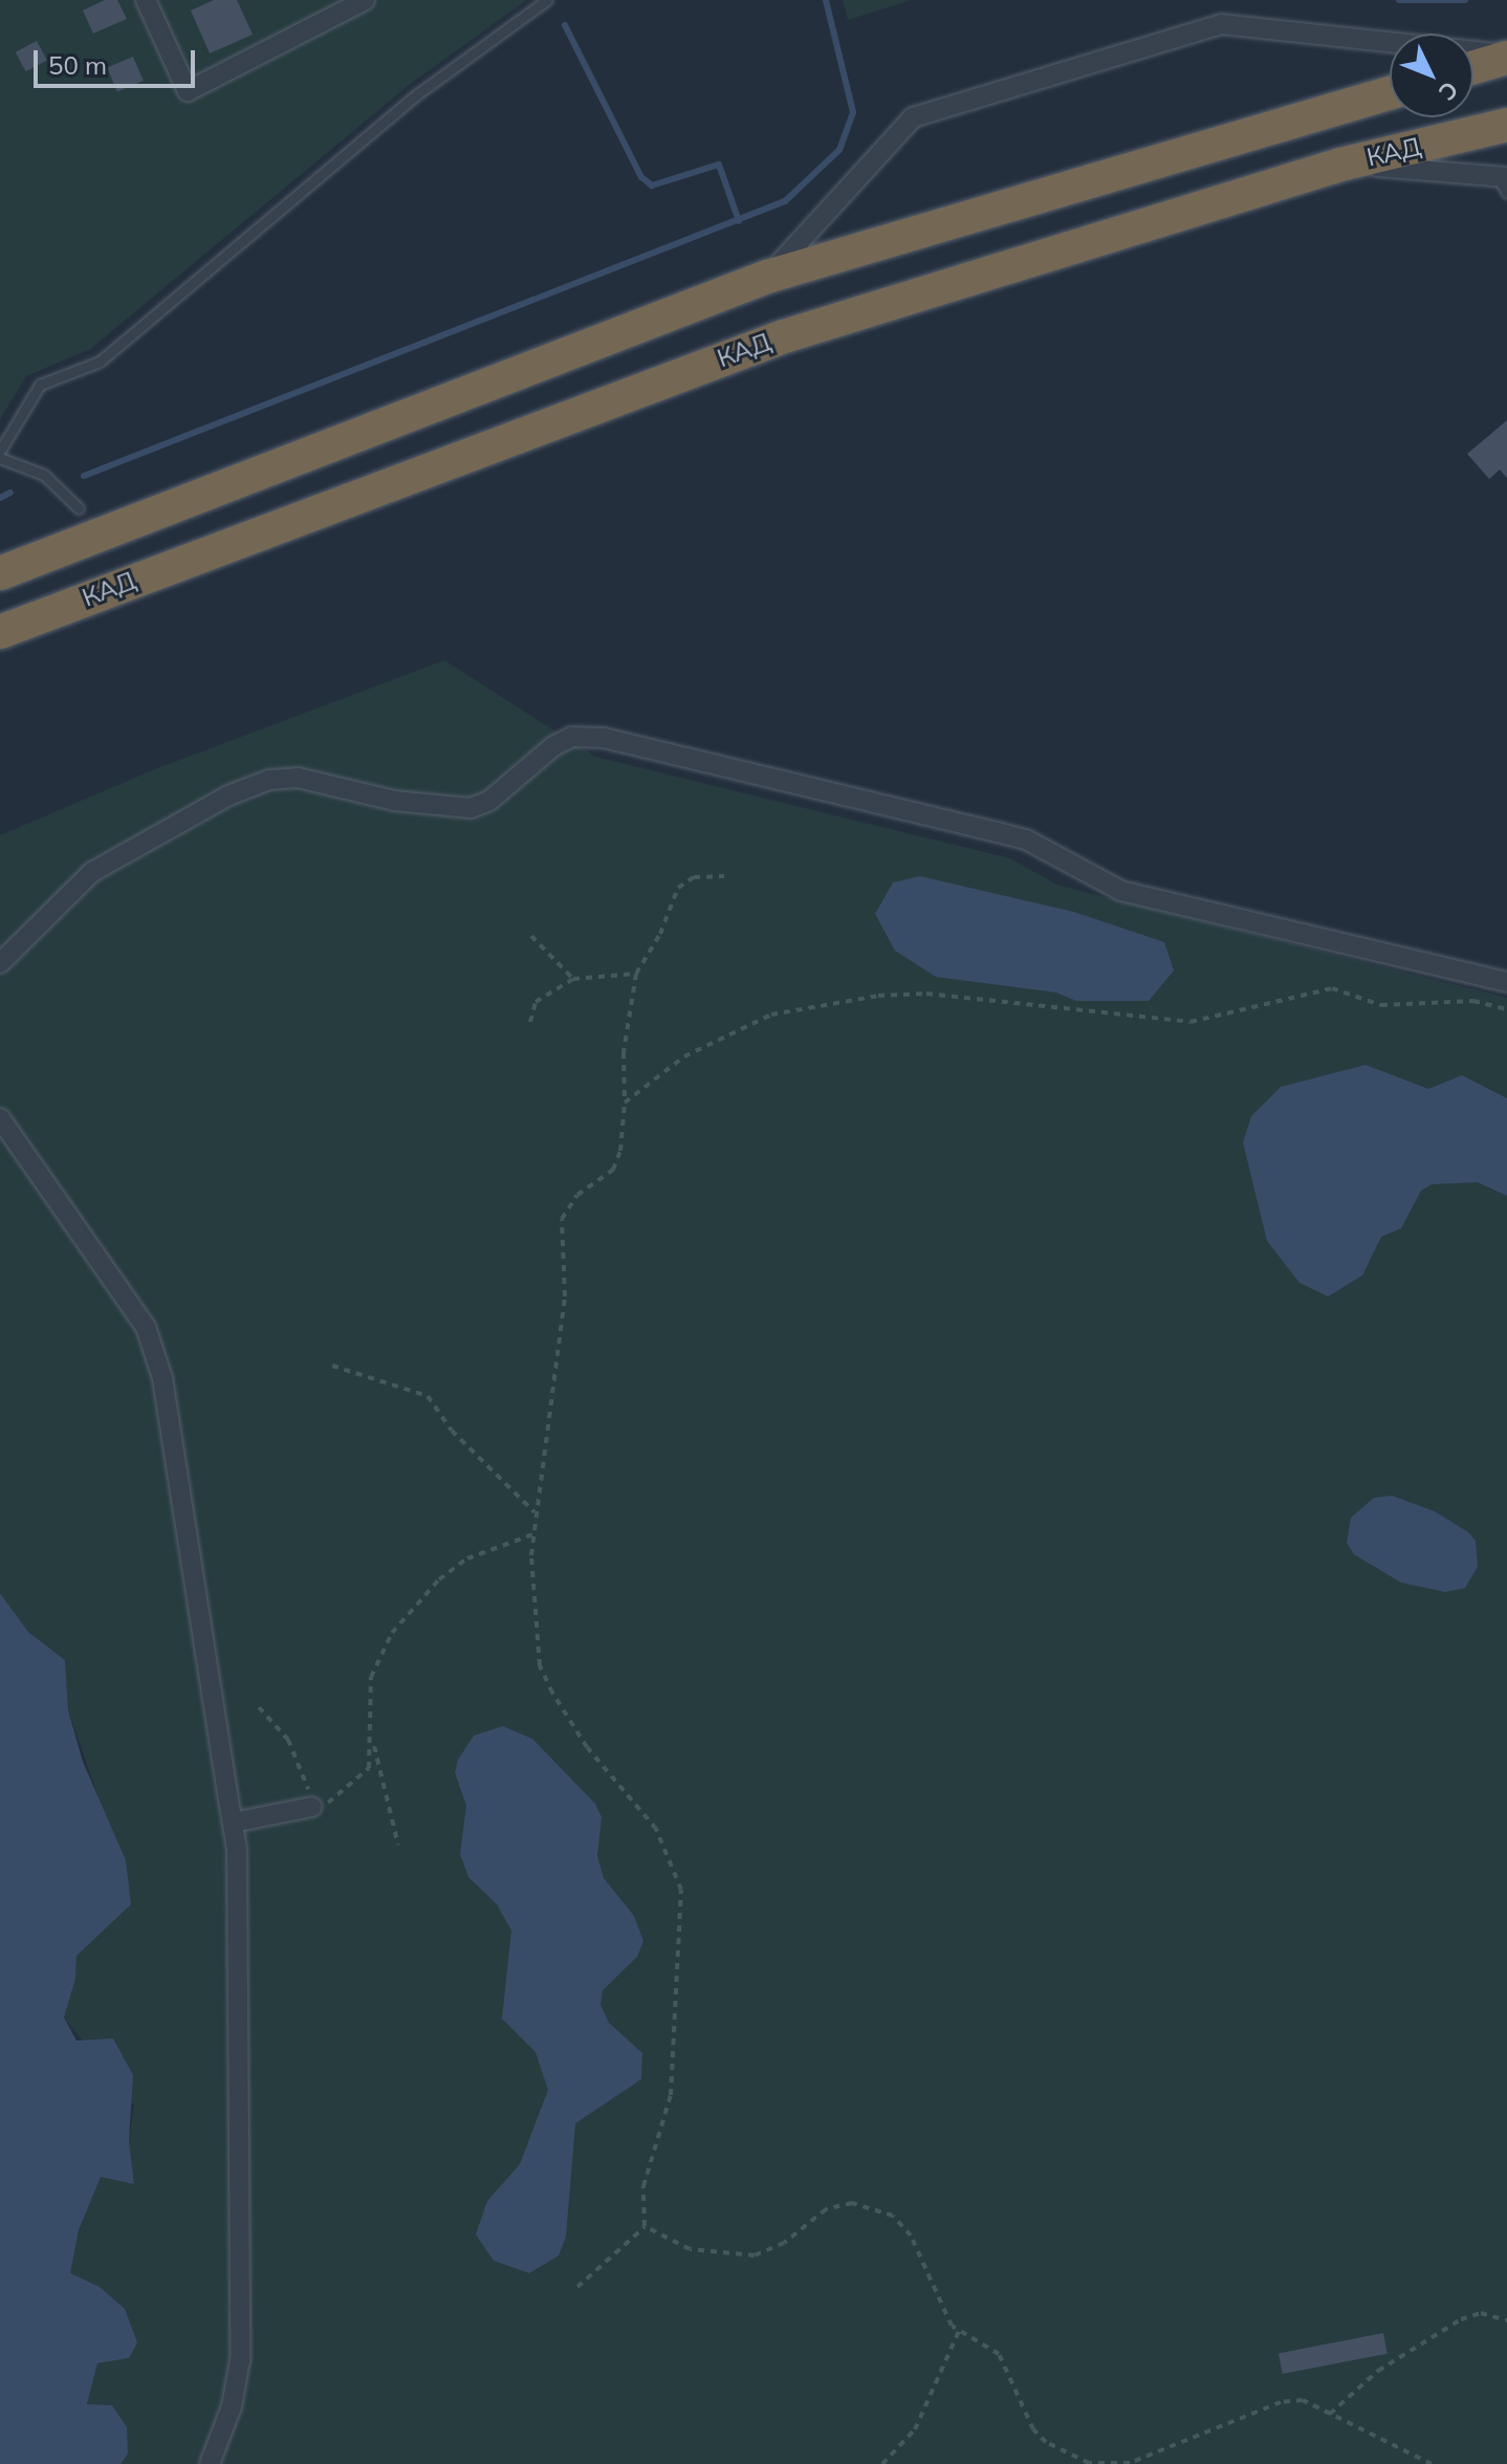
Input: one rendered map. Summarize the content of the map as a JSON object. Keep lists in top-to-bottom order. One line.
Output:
{"streets":{"highway":["КАД"]},"scale_bar":"50 m","north":"bottom right"}
